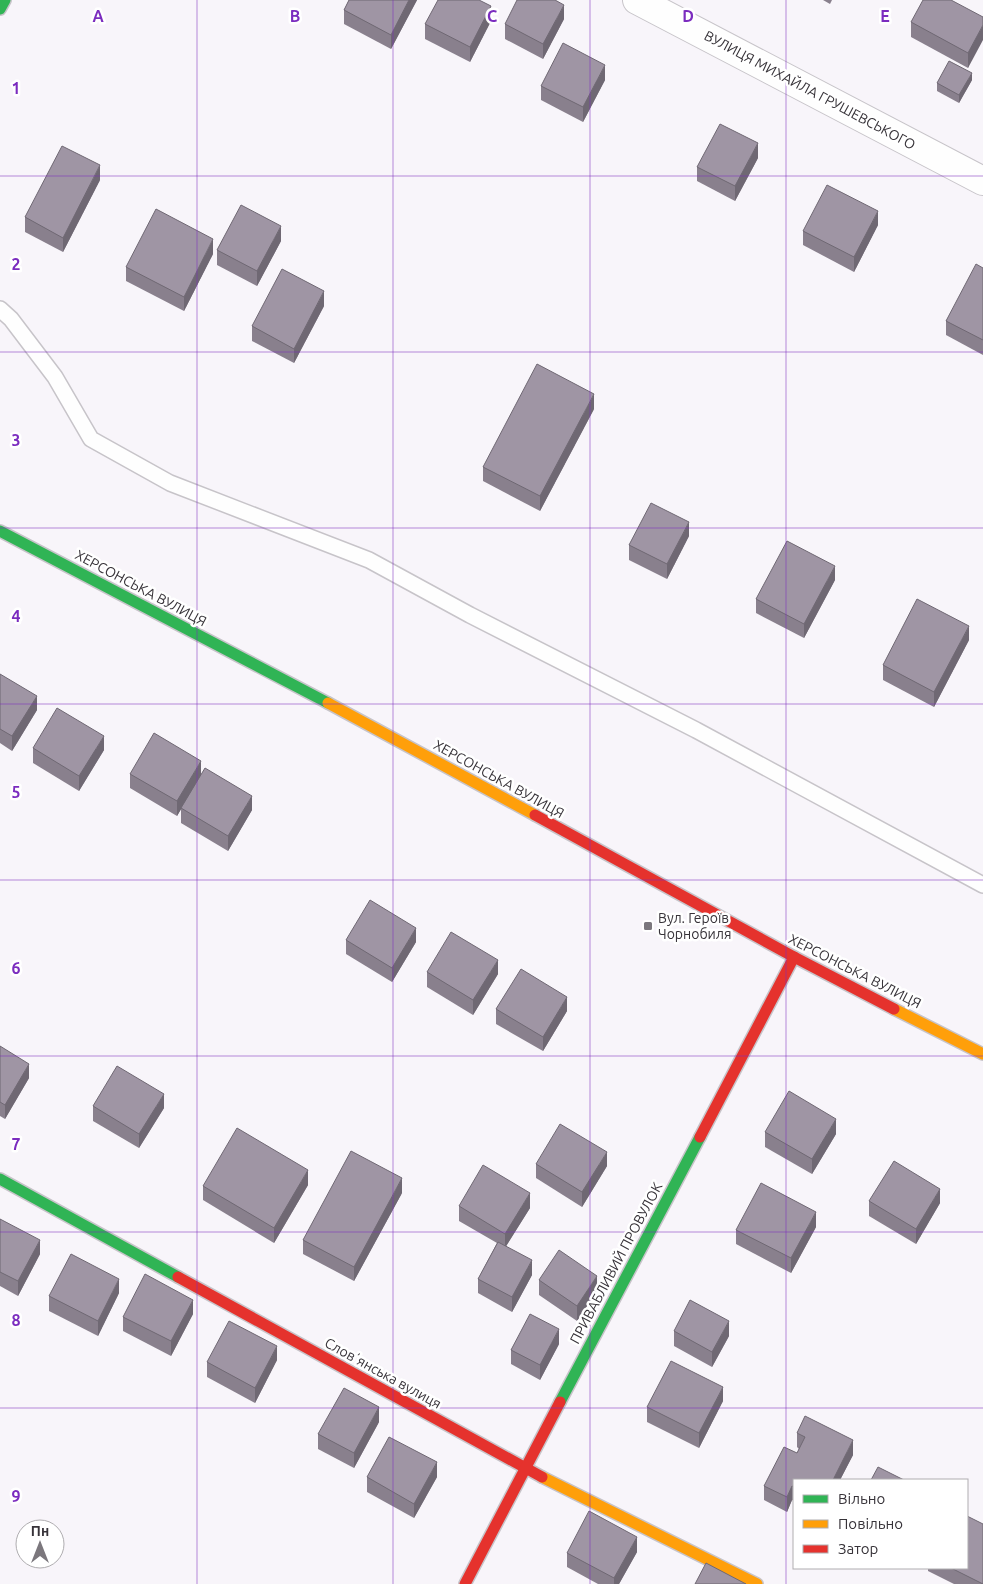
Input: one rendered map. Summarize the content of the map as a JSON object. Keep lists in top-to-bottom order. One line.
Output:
{"streets":{"street":["ВУЛИЦЯ МИХАЙЛА ГРУШЕВСЬКОГО","ХЕРСОНСЬКА ВУЛИЦЯ","ПРИВАБЛИВИЙ ПРОВУЛОК","Словʼянська вулиця"]},"crossings":[["ХЕРСОНСЬКА ВУЛИЦЯ","ПРИВАБЛИВИЙ ПРОВУЛОК"],["ПРИВАБЛИВИЙ ПРОВУЛОК","Словʼянська вулиця"]],"places":{"transit":["Вул. Героїв Чорнобиля"]},"legend":["Вільно","Повільно","Затор"],"north":"top","grid":{"columns":["A","B","C","D","E"],"rows":["1","2","3","4","5","6","7","8","9"]}}
